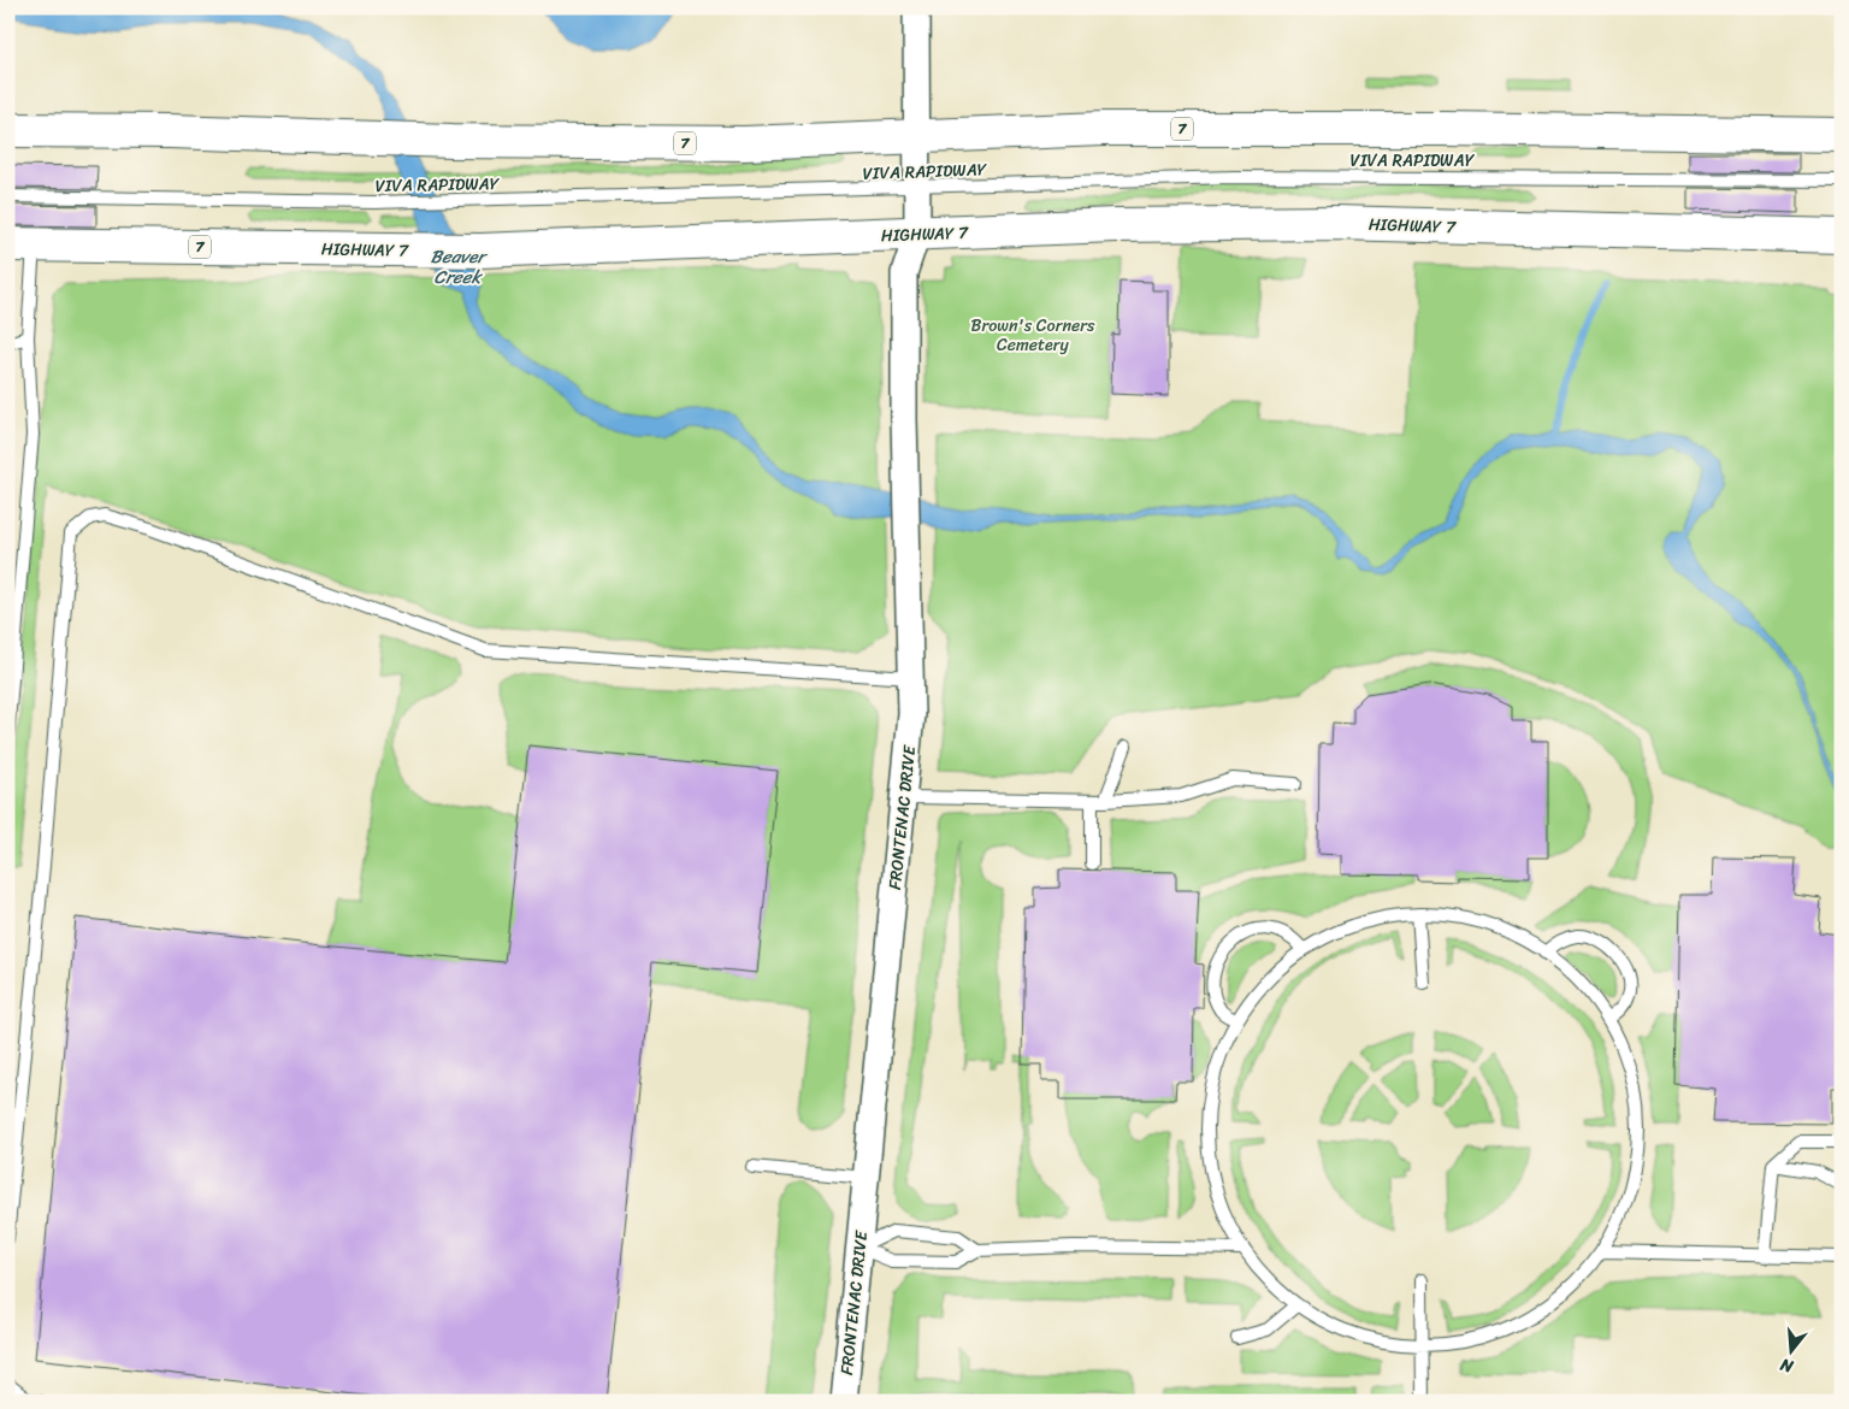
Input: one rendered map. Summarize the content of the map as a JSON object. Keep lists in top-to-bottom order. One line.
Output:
{"streets":{"main road":["7","HIGHWAY 7"],"street":["FRONTENAC DRIVE"],"lane":["VIVA RAPIDWAY"]},"crossings":[["7","FRONTENAC DRIVE"],["VIVA RAPIDWAY","FRONTENAC DRIVE"],["HIGHWAY 7","FRONTENAC DRIVE"]],"water":["Beaver Creek"],"parks":["Brown's Corners Cemetery"],"north":"bottom"}
